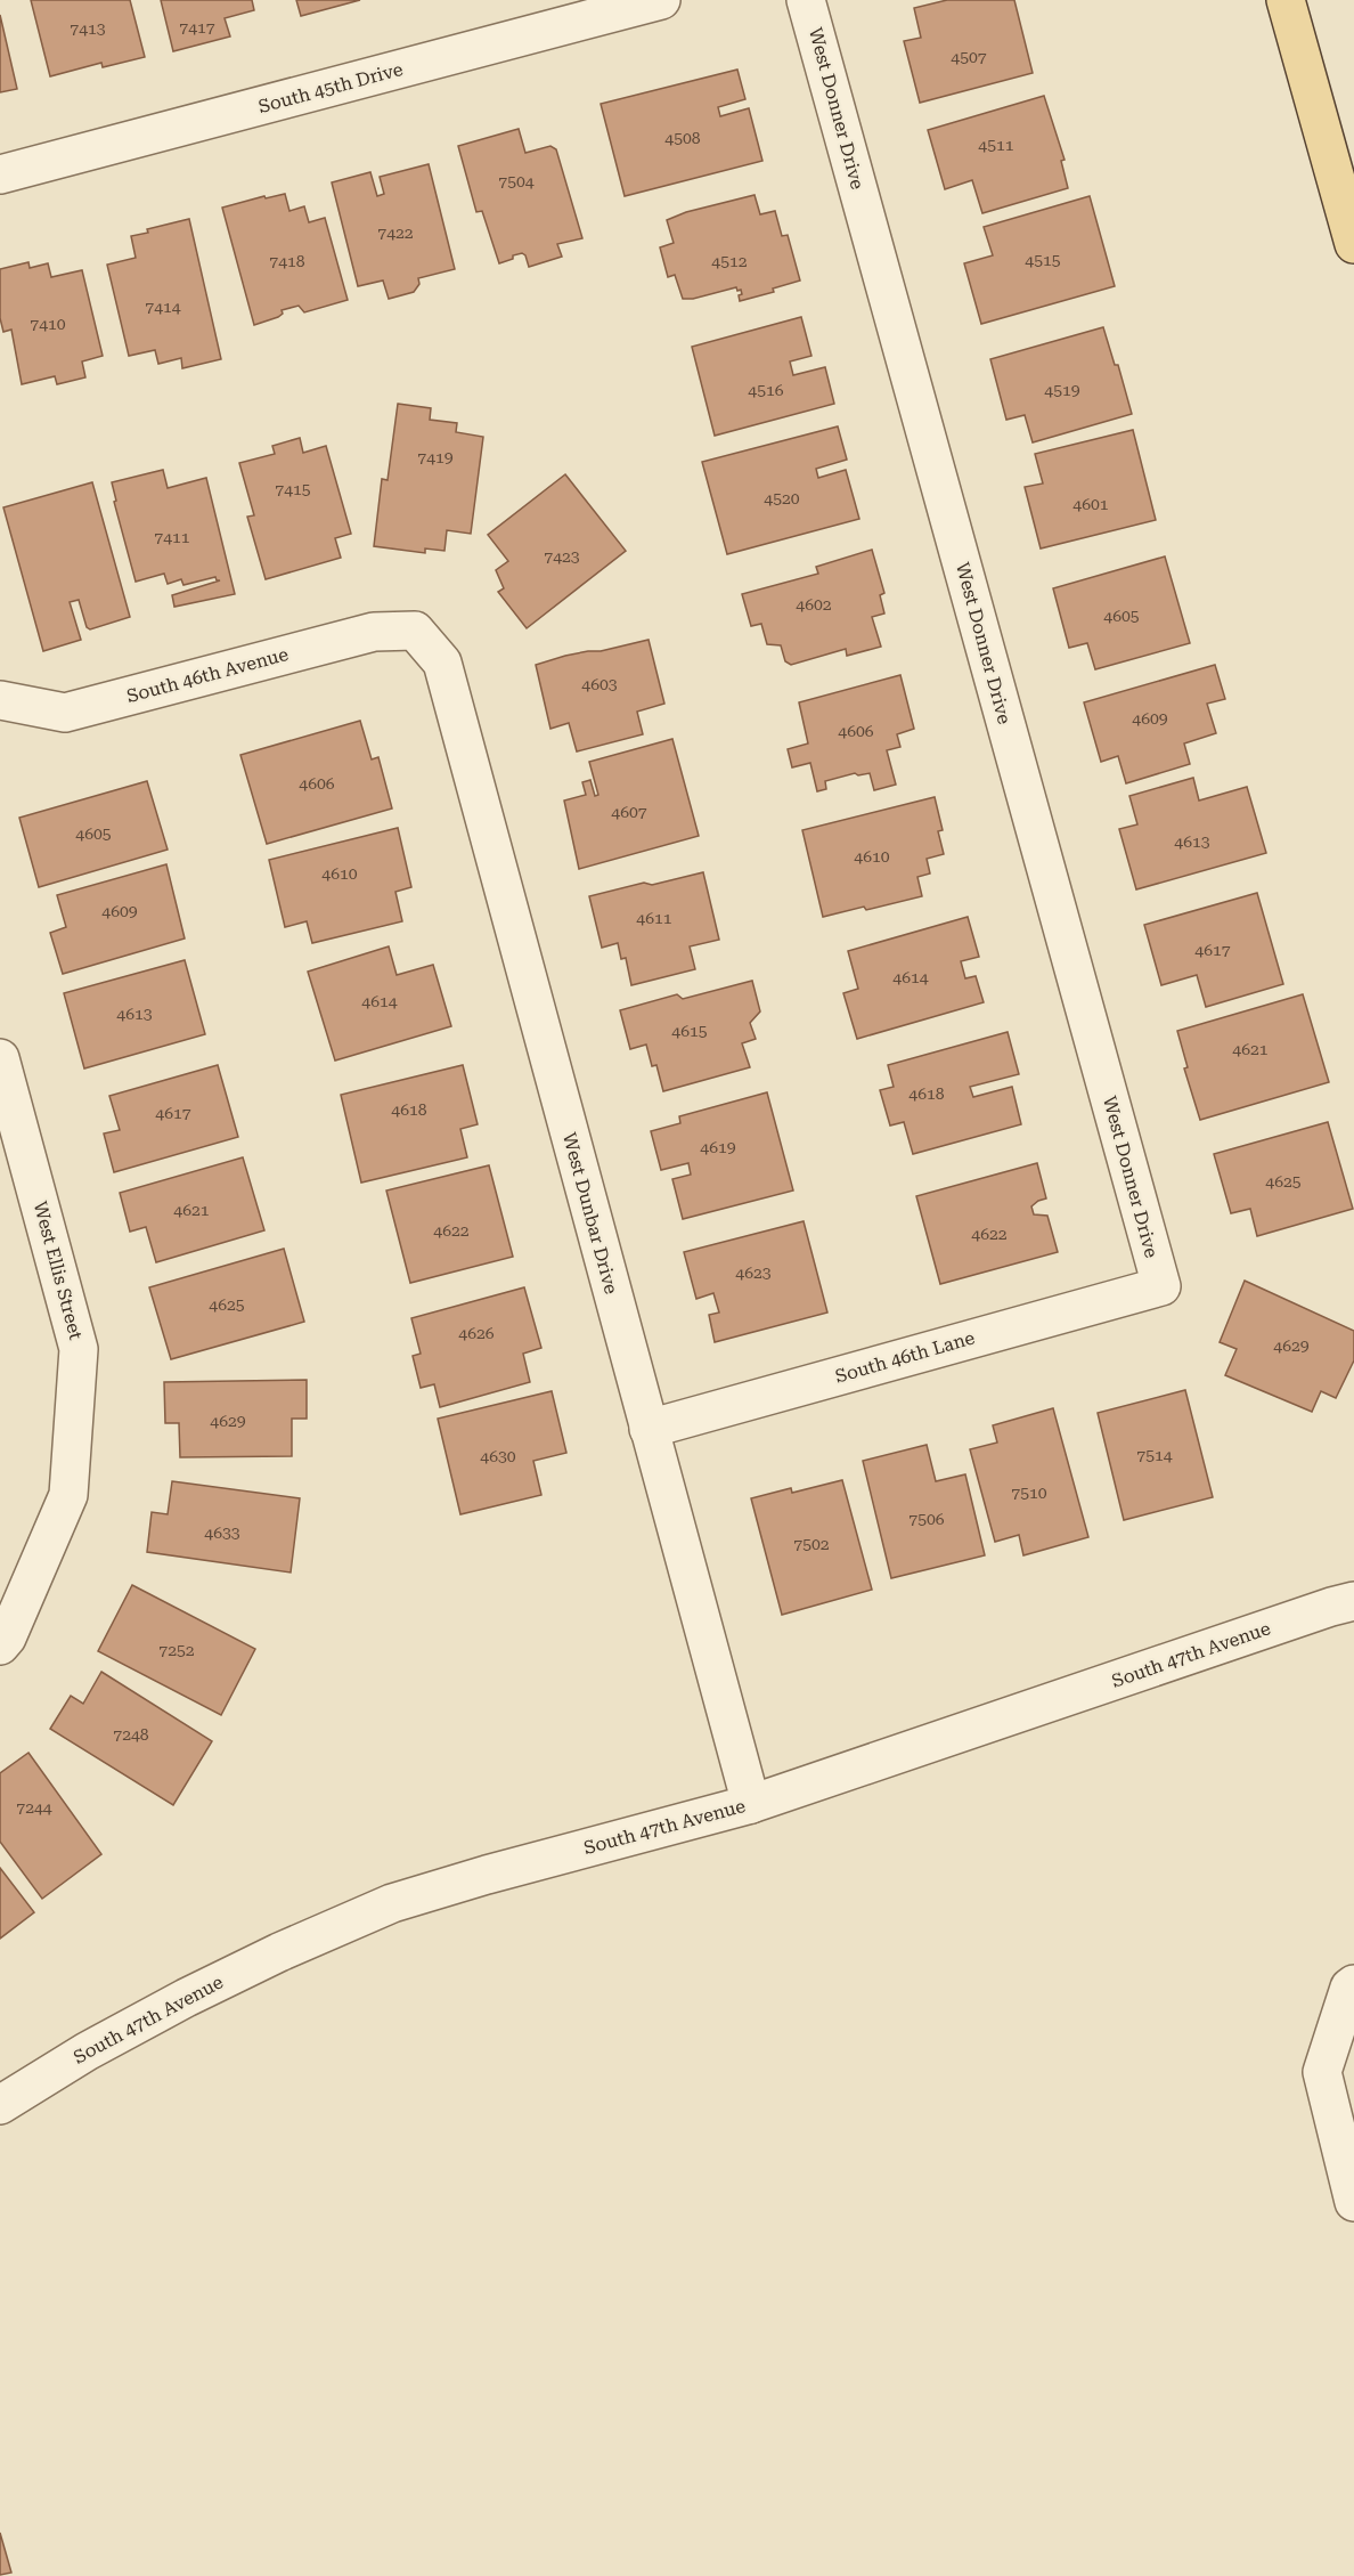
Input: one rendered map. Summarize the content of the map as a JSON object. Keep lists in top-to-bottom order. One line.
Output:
{"streets":{"street":["South 45th Drive","West Donner Drive","South 46th Avenue","West Dunbar Drive","West Ellis Street","South 46th Lane","South 47th Avenue"]},"crossings":[["West Donner Drive","South 46th Lane"],["South 46th Avenue","West Dunbar Drive"],["West Dunbar Drive","South 46th Lane"],["West Dunbar Drive","South 47th Avenue"]],"house_numbers":["7417","7413","4507","4508","4511","7504","7422","4515","7418","4512","7414","7410","4516","4519","7419","7415","4520","4601","7411","7423","4602","4605","4603","4609","4606","4606","4607","4605","4613","4610","4610","4609","4611","4617","4614","4614","4613","4615","4621","4618","4618","4617","4619","4625","4621","4622","4622","4623","4625","4626","4629","4629","7514","4630","7510","7506","4633","7502","7252","7248","7244"]}
